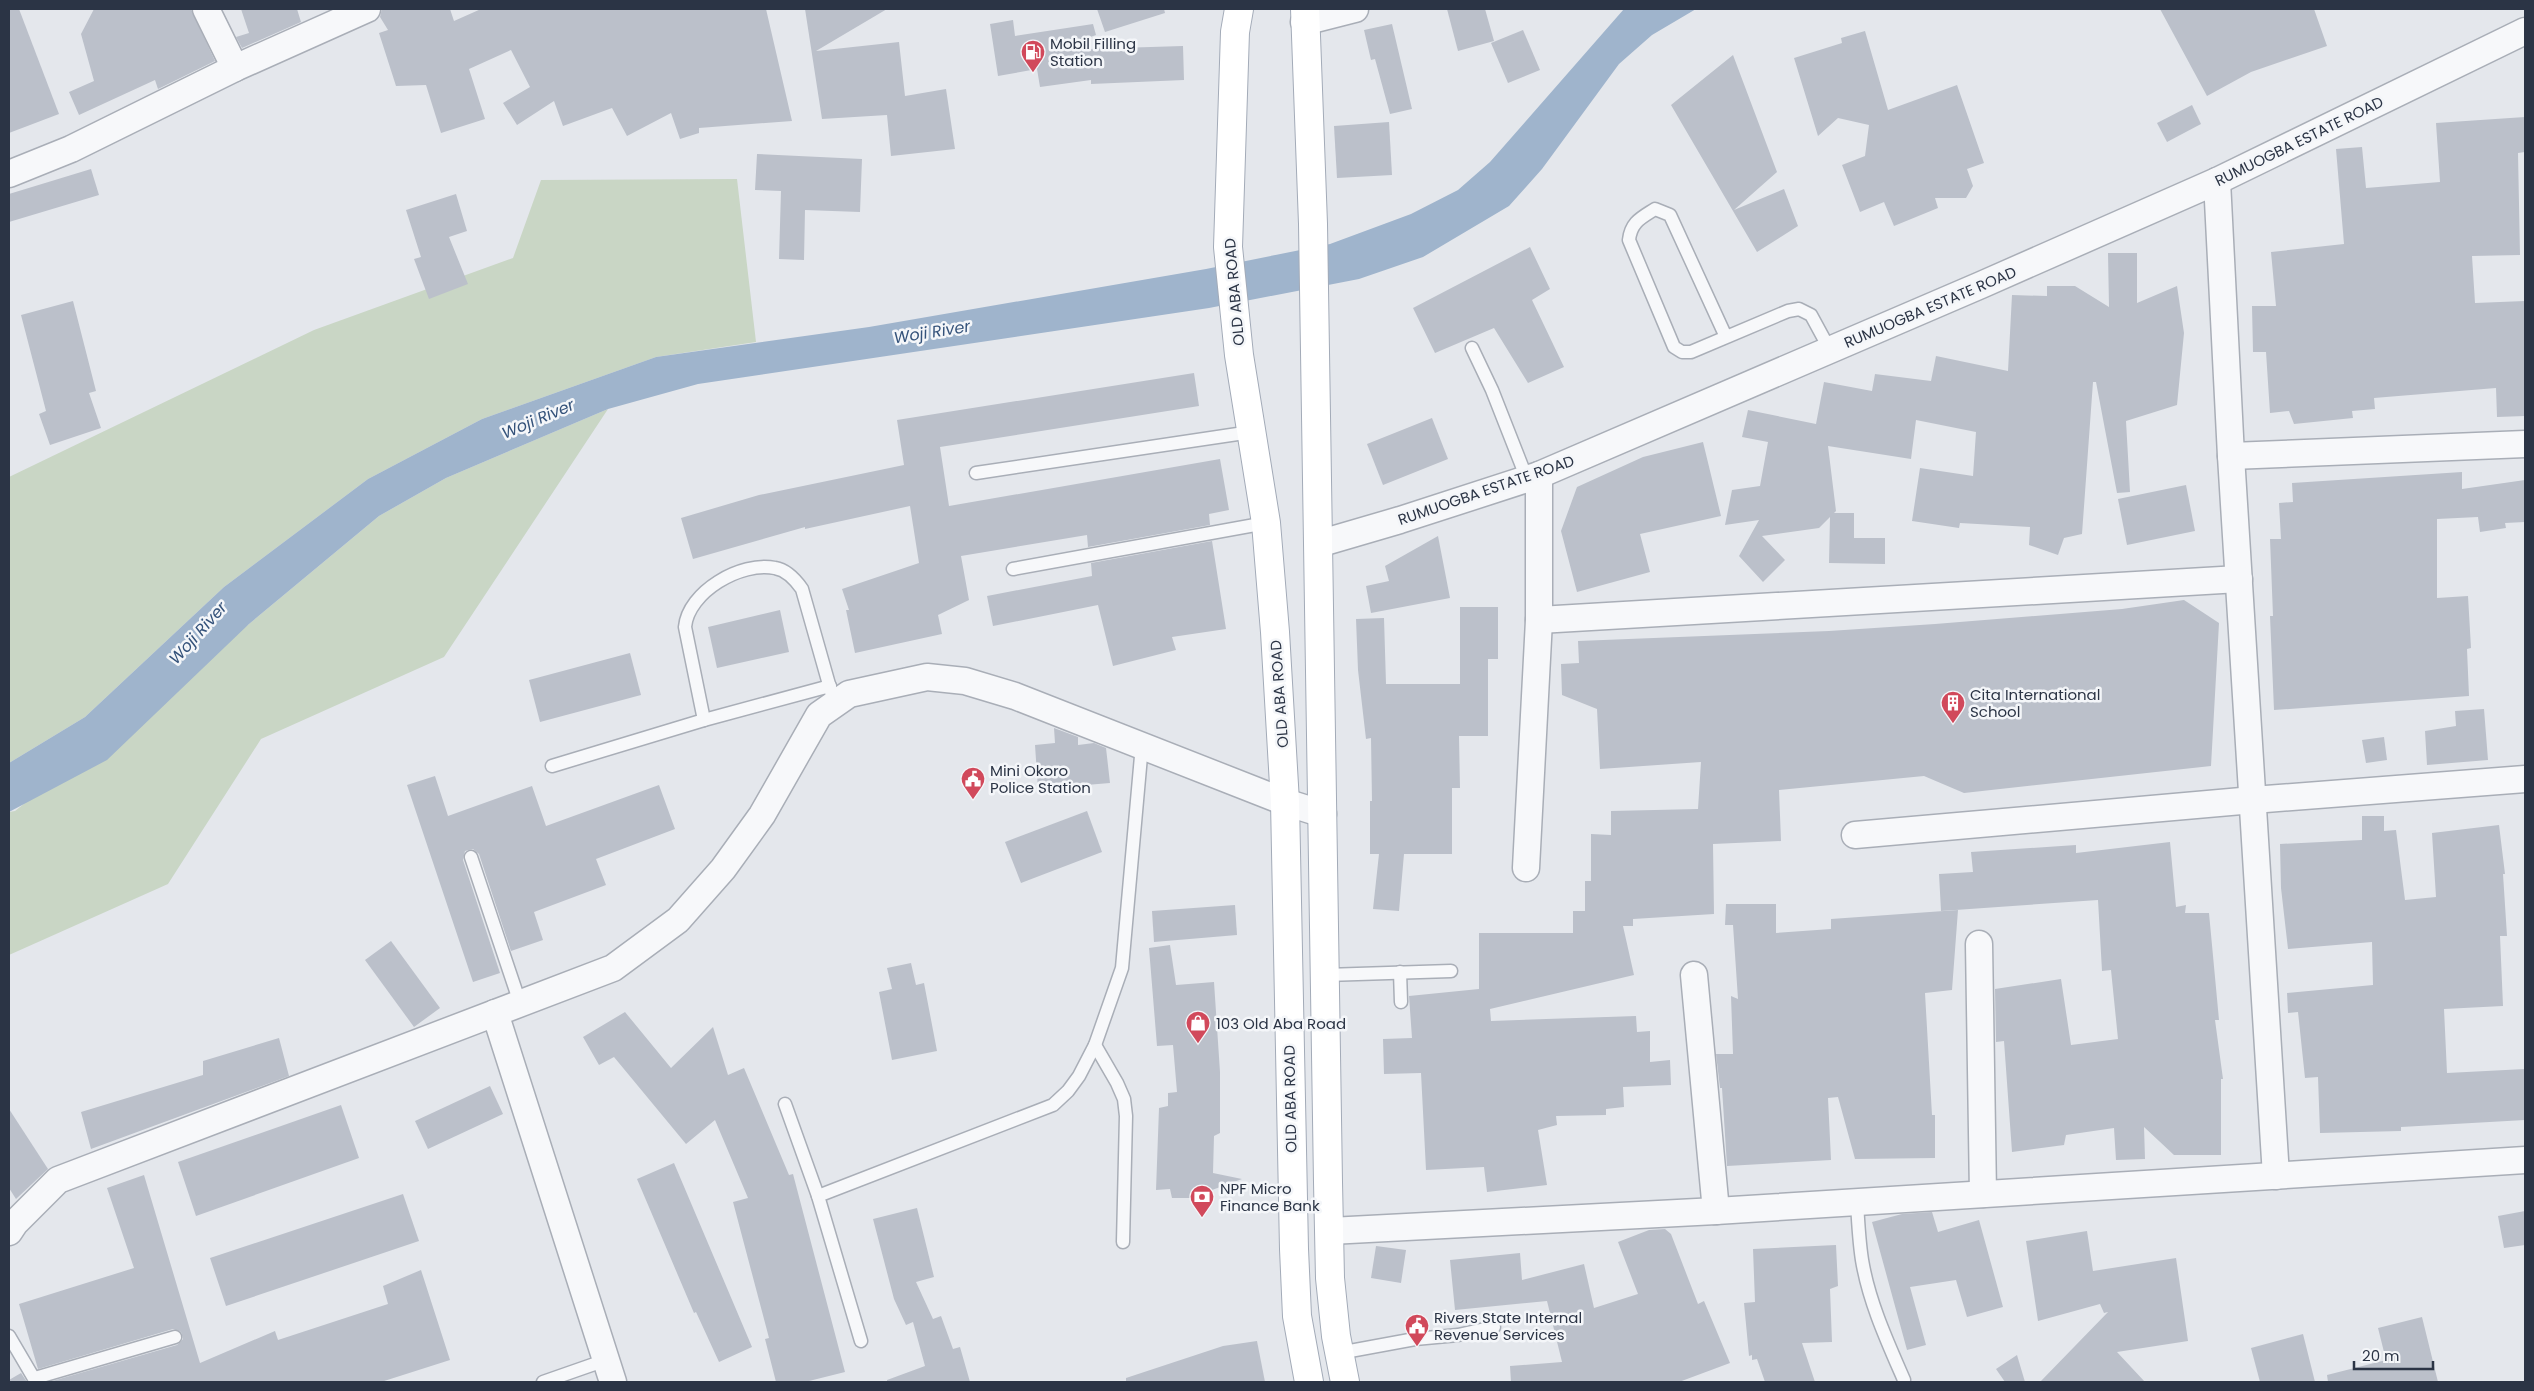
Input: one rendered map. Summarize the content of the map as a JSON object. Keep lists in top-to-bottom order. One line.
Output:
{"streets":{"main road":["OLD ABA ROAD"],"street":["RUMUOGBA ESTATE ROAD"]},"water":["Woji River"],"places":{"fuel station":["Mobil Filling Station"],"building":["Cita International School"],"public building":["Mini Okoro Police Station","Rivers State Internal Revenue Services"],"shop":["103 Old Aba Road"],"bank":["NPF Micro Finance Bank"]},"scale_bar":"20 m"}
